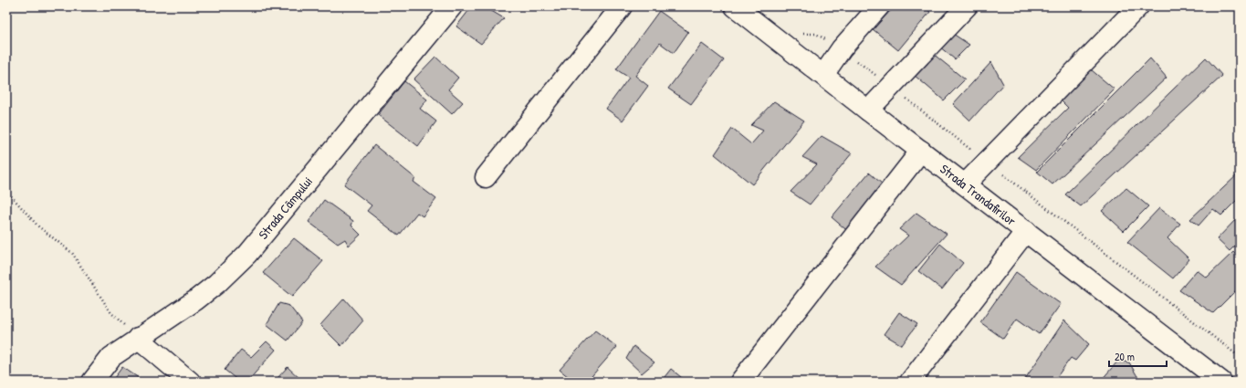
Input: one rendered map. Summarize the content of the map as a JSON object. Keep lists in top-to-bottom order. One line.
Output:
{"streets":{"main road":["Strada Trandafirilor","Strada Câmpului"]},"scale_bar":"20 m"}
